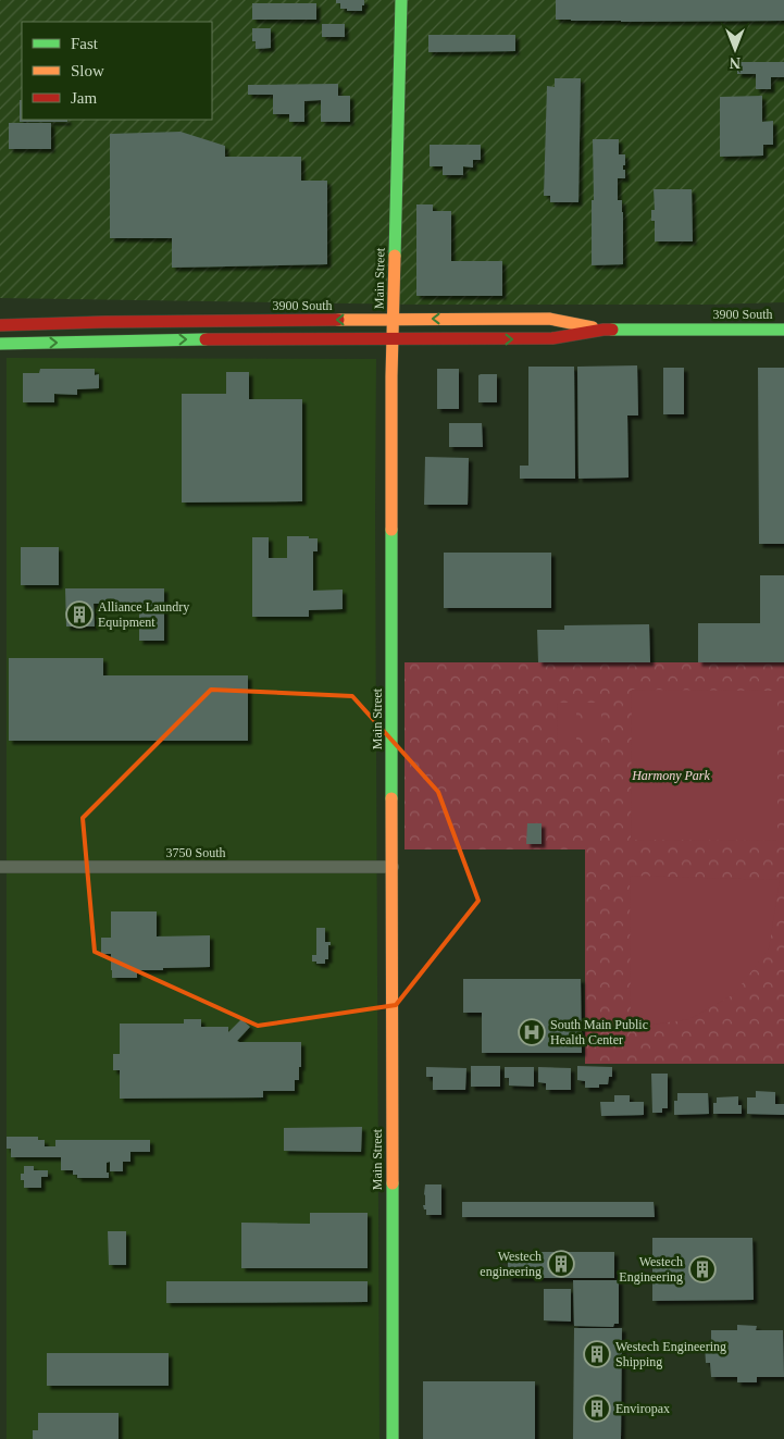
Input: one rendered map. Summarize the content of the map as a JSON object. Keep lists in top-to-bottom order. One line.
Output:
{"streets":{"street":["Main Street","3900 South","3750 South"]},"crossings":[["Main Street","3900 South"],["Main Street","3750 South"]],"parks":["Harmony Park"],"places":{"building":["Alliance Laundry Equipment","Westech engineering","Westech Engineering","Westech Engineering Shipping","Enviropax"],"hospital":["South Main Public Health Center"]},"legend":["Fast","Slow","Jam"],"north":"bottom"}
